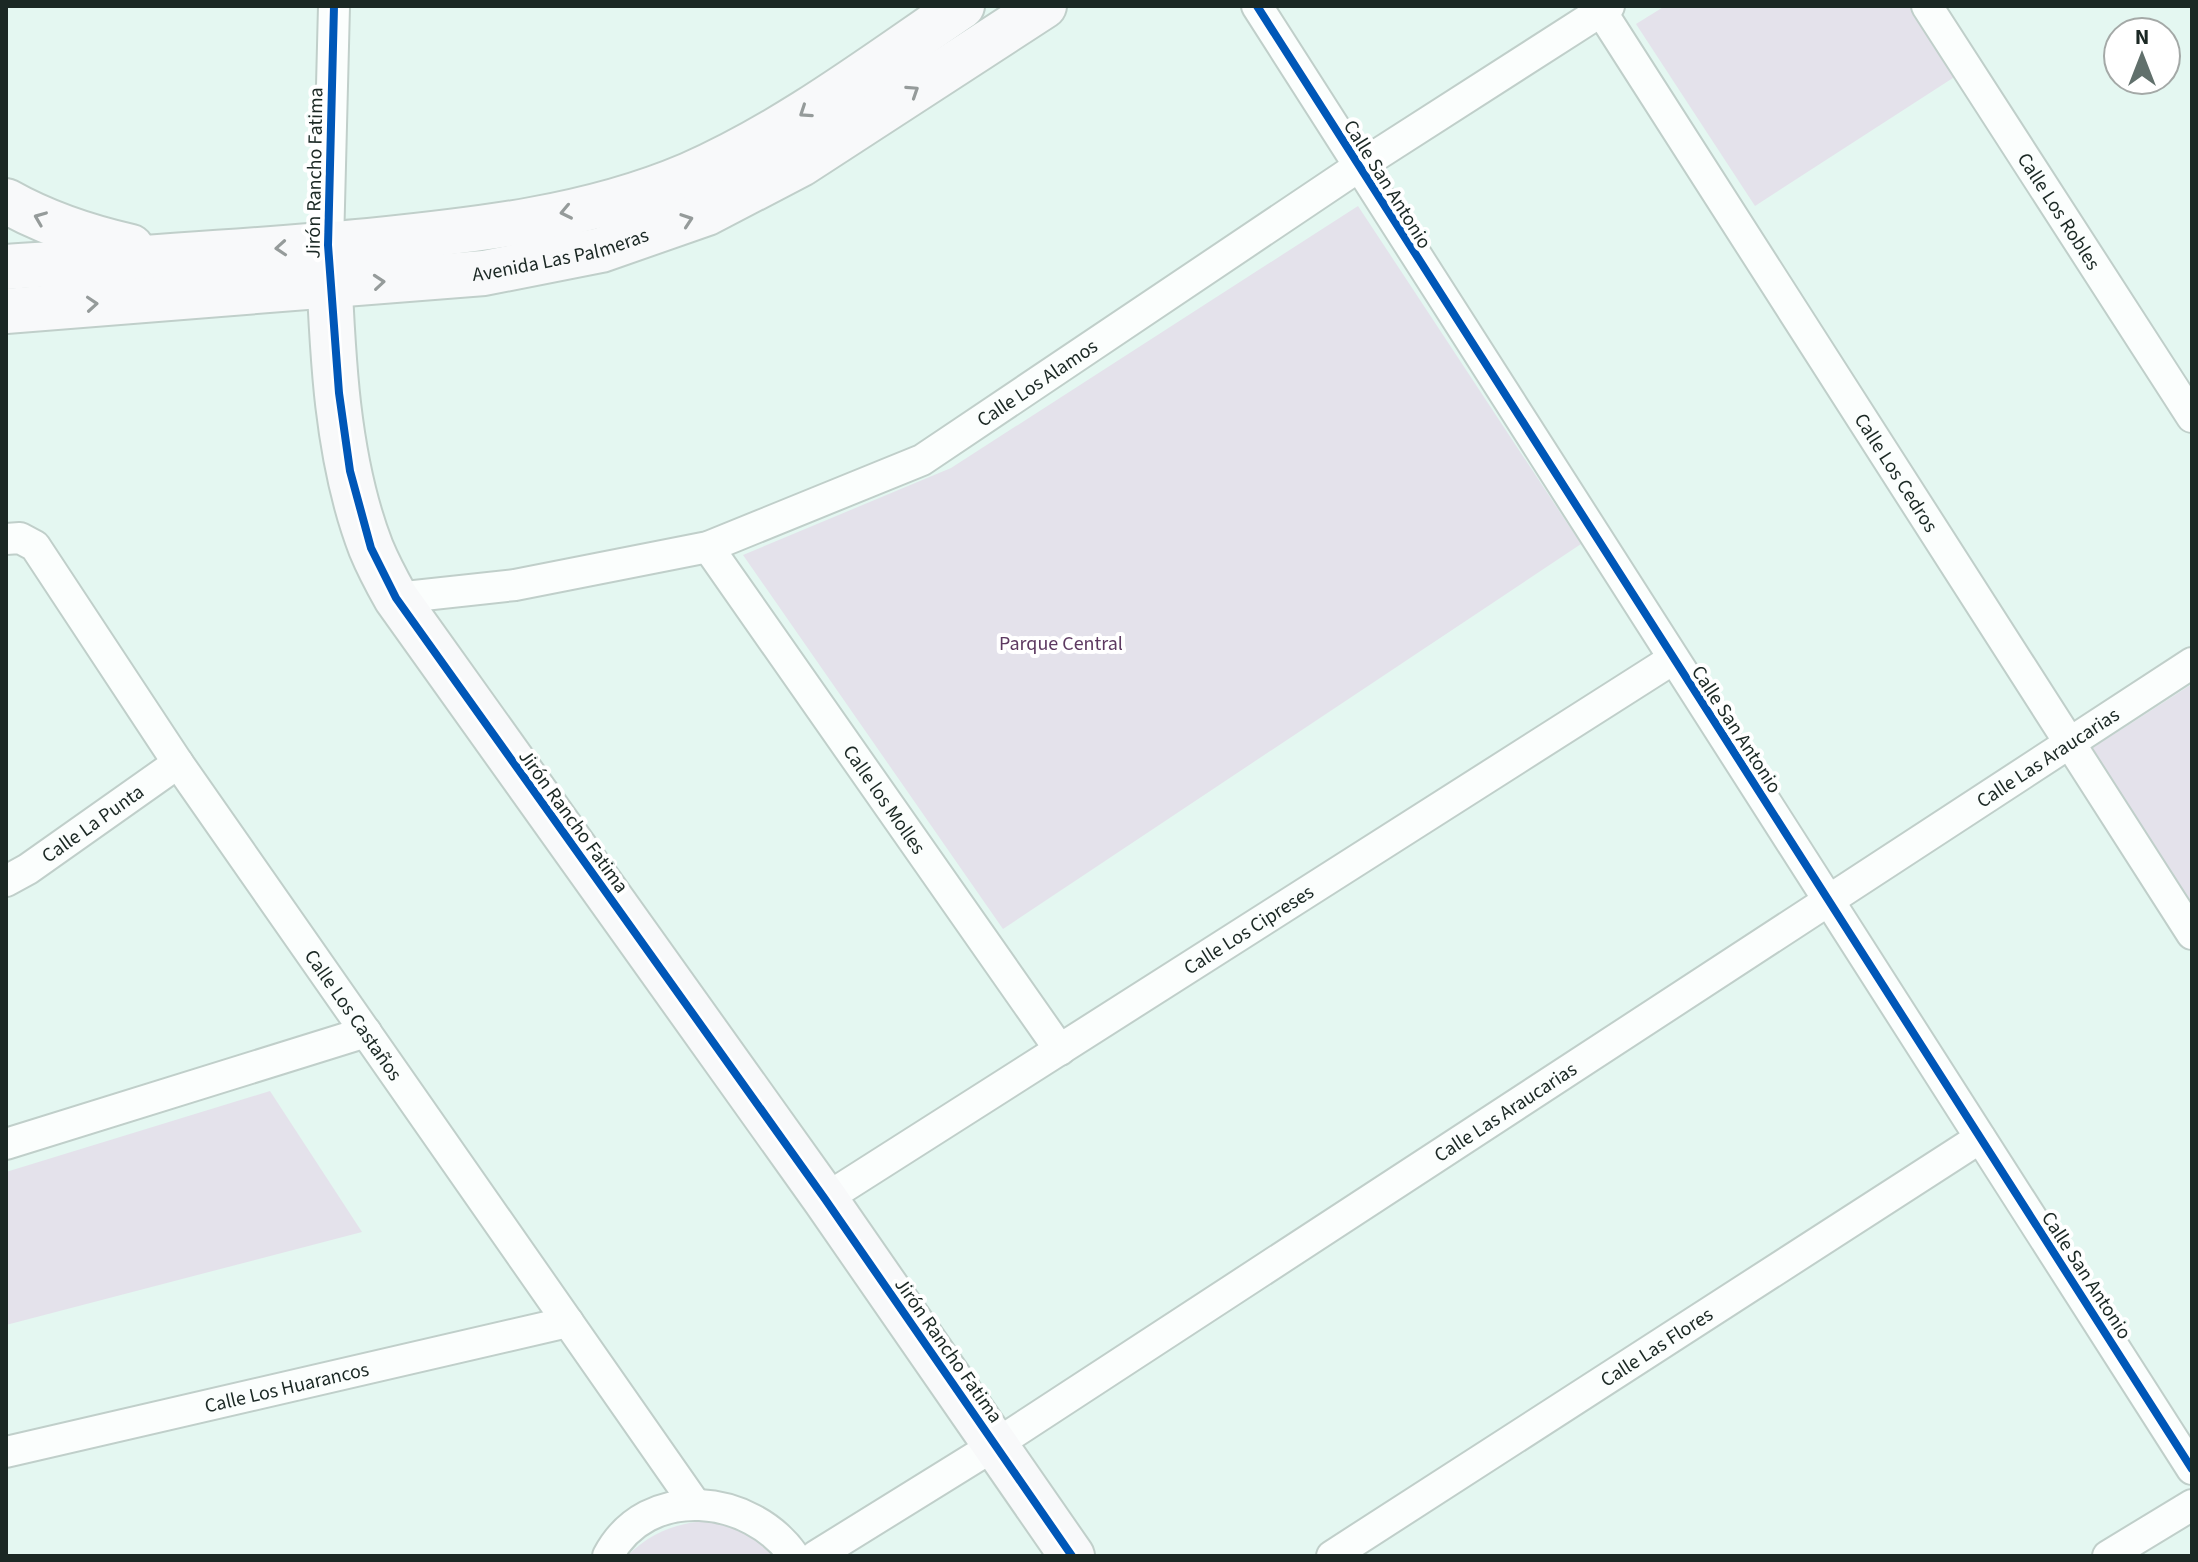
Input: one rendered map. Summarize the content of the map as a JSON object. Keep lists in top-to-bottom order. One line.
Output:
{"streets":{"street":["Jirón Rancho Fatima","Calle San Antonio","Calle Los Robles","Avenida Las Palmeras","Calle Los Alamos","Calle Los Cedros","Calle Las Araucarias","Calle los Molles","Calle La Punta","Calle Los Cipreses","Calle Los Castaños","Calle Las Flores","Calle Los Huarancos"]},"crossings":[["Jirón Rancho Fatima","Avenida Las Palmeras"],["Jirón Rancho Fatima","Calle Los Alamos"],["Jirón Rancho Fatima","Calle Las Araucarias"],["Jirón Rancho Fatima","Calle Los Cipreses"],["Calle San Antonio","Calle Los Alamos"],["Calle San Antonio","Calle Las Araucarias"],["Calle San Antonio","Calle Los Cipreses"],["Calle San Antonio","Calle Las Flores"],["Calle Los Alamos","Calle Los Cedros"],["Calle Los Alamos","Calle los Molles"],["Calle Los Cedros","Calle Las Araucarias"],["Calle los Molles","Calle Los Cipreses"],["Calle La Punta","Calle Los Castaños"],["Calle Los Castaños","Calle Los Huarancos"]],"parks":["Parque Central"],"north":"top"}
